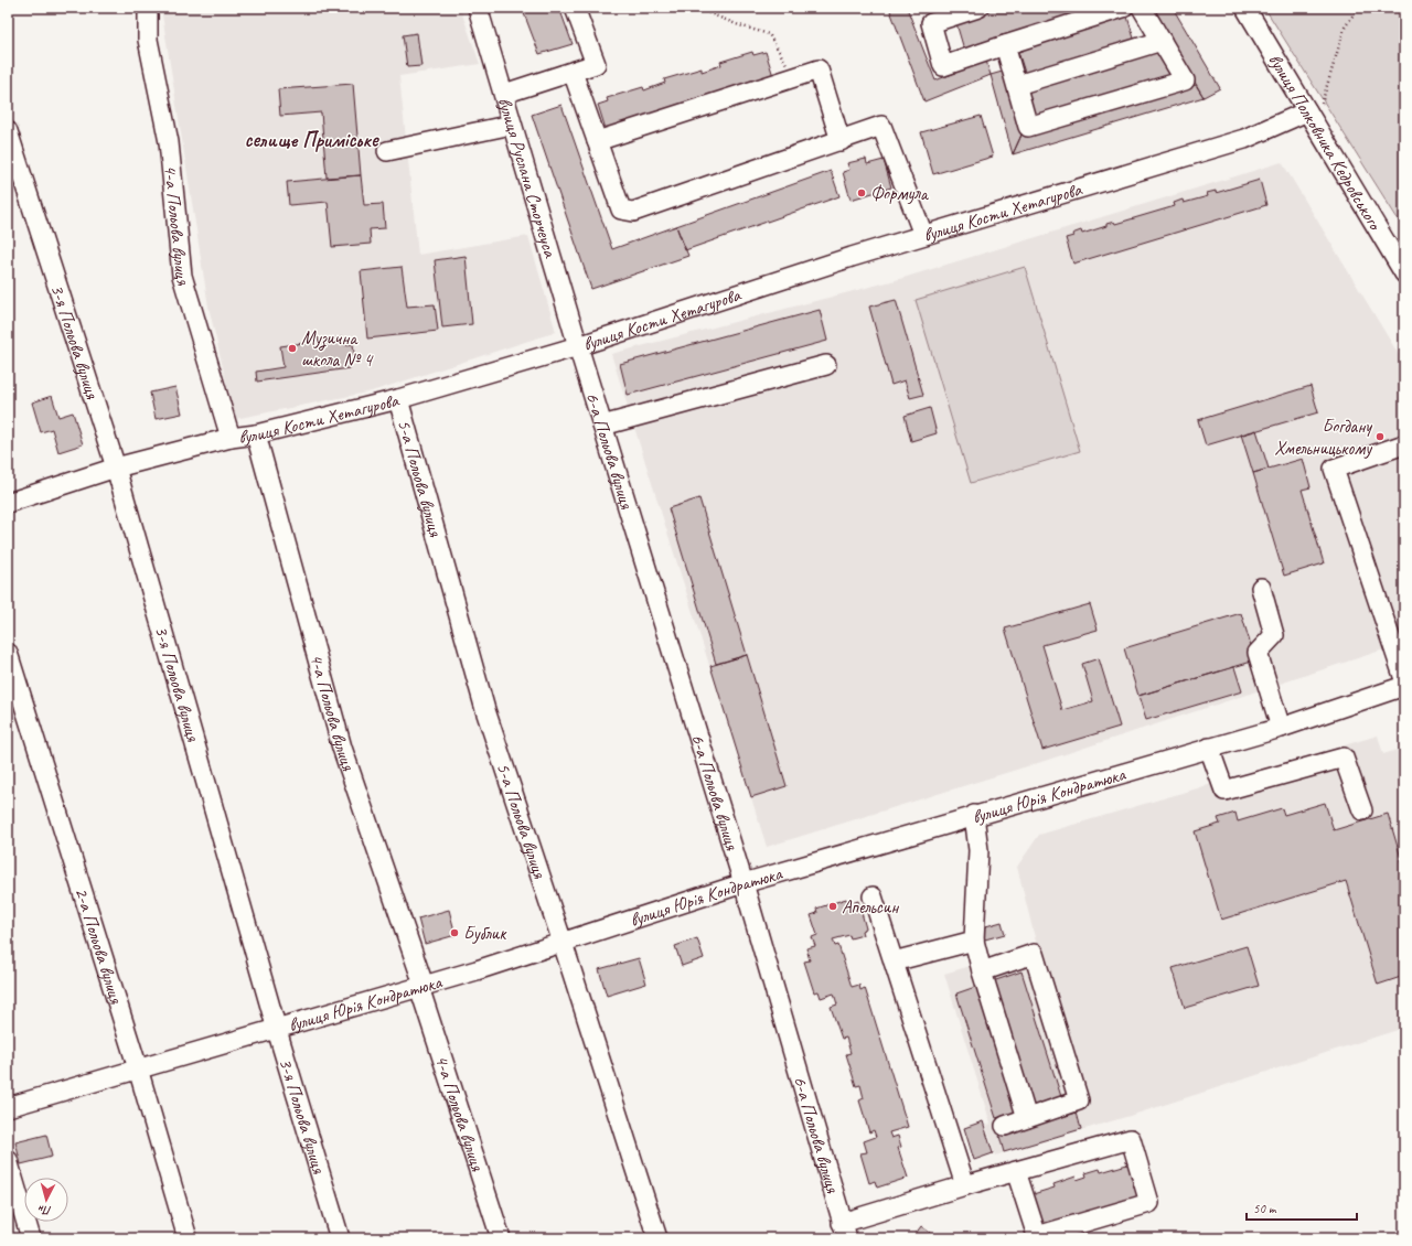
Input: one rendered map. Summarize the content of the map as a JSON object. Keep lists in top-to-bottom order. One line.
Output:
{"streets":{"street":["вулиця Полковника Кедровського","вулиця Руслана Сторчеуса","вулиця Кости Хетагурова","4-а Польова вулиця","3-я Польова вулиця","6-а Польова вулиця","5-а Польова вулиця","вулиця Юрія Кондратюка","2-а Польова вулиця"]},"crossings":[["вулиця Полковника Кедровського","вулиця Кости Хетагурова"],["вулиця Руслана Сторчеуса","вулиця Кости Хетагурова"],["вулиця Руслана Сторчеуса","6-а Польова вулиця"],["вулиця Кости Хетагурова","4-а Польова вулиця"],["вулиця Кости Хетагурова","3-я Польова вулиця"],["вулиця Кости Хетагурова","6-а Польова вулиця"],["вулиця Кости Хетагурова","5-а Польова вулиця"],["4-а Польова вулиця","вулиця Юрія Кондратюка"],["3-я Польова вулиця","вулиця Юрія Кондратюка"],["6-а Польова вулиця","вулиця Юрія Кондратюка"],["5-а Польова вулиця","вулиця Юрія Кондратюка"],["вулиця Юрія Кондратюка","2-а Польова вулиця"]],"districts":["селище Приміське"],"places":["Формула","Музична школа № 4","Богдану Хмельницькому","Апельсин","Бублик"],"scale_bar":"50 m","north":"bottom"}
